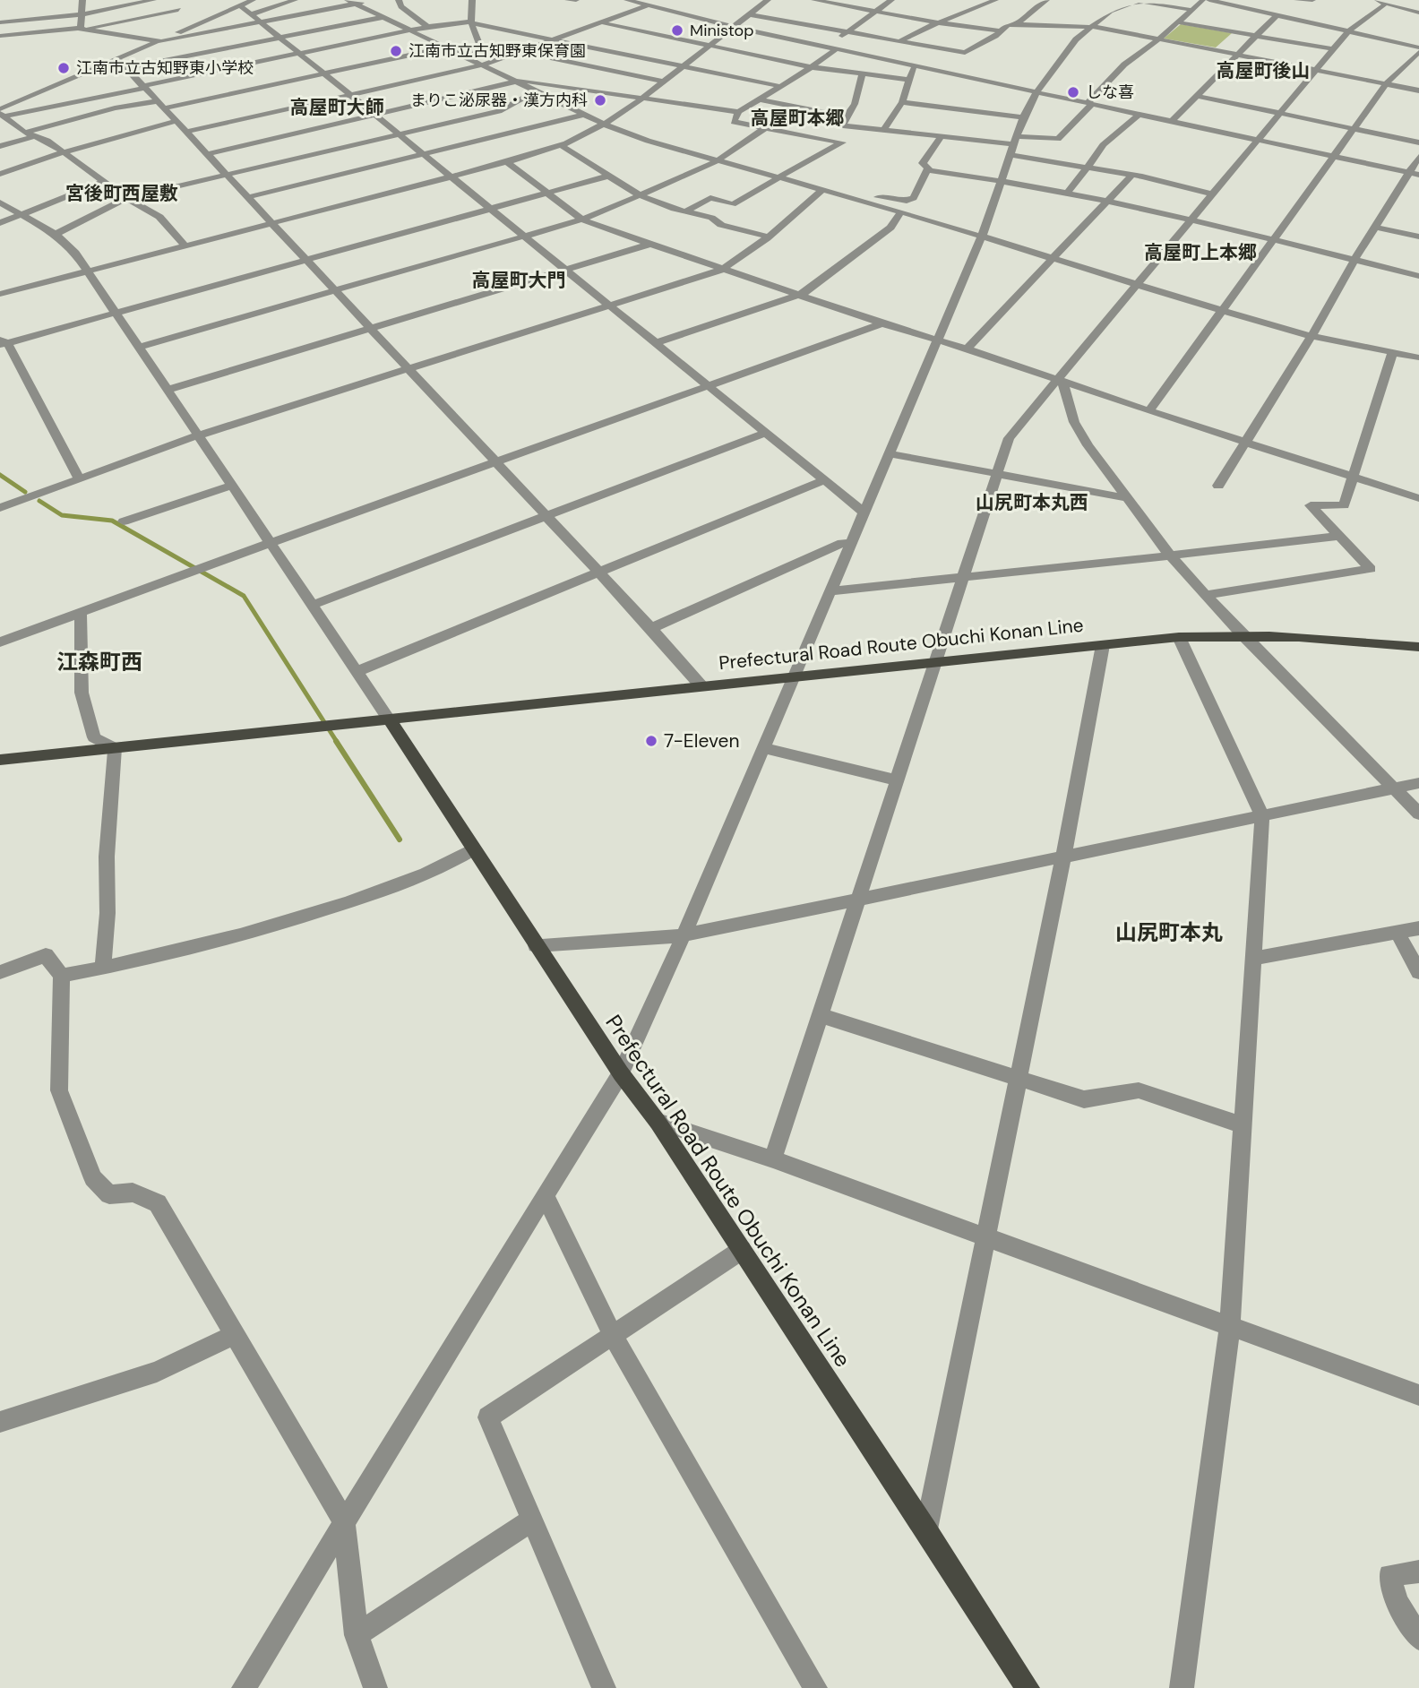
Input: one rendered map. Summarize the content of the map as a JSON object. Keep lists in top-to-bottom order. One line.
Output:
{"streets":{"main road":["Prefectural Road Route Obuchi Konan Line"]},"districts":["高屋町後山","高屋町大師","高屋町本郷","宮後町西屋敷","高屋町上本郷","高屋町大門","山尻町本丸西","江森町西","山尻町本丸"],"places":["Ministop","江南市立古知野東保育園","江南市立古知野東小学校","しな喜","まりこ泌尿器・漢方内科","7-Eleven"]}
